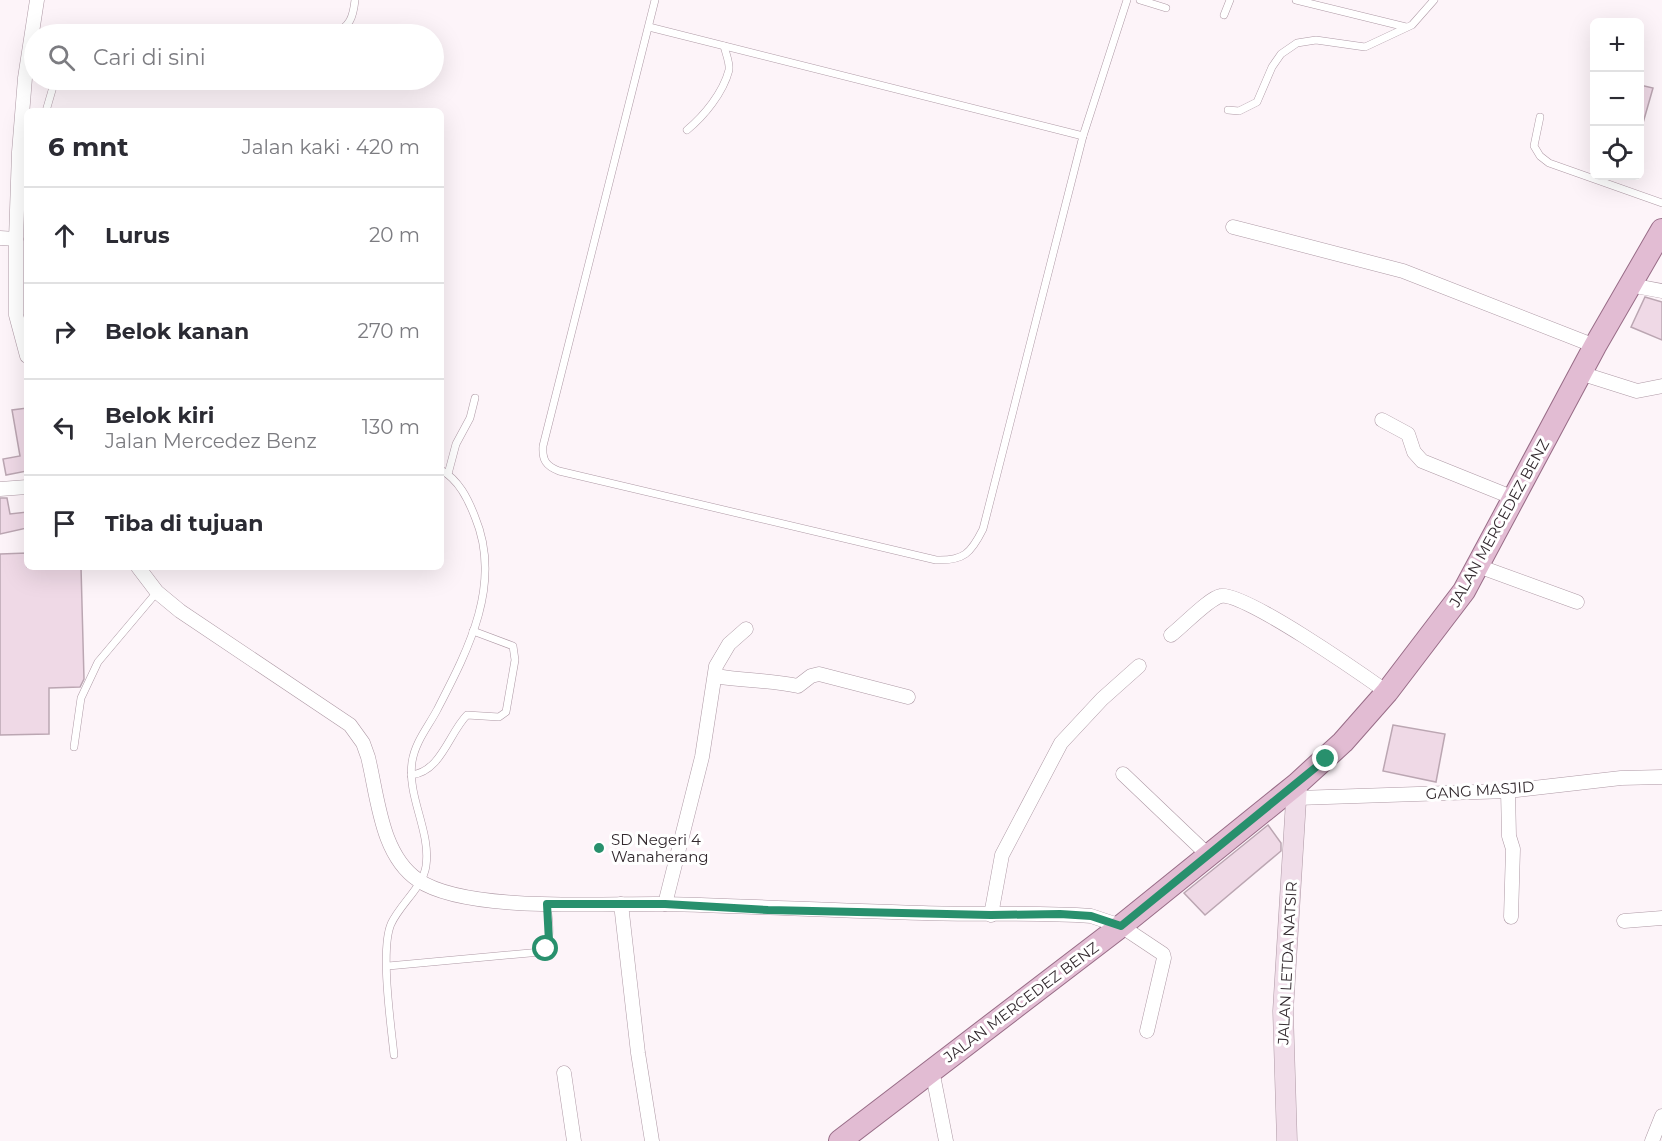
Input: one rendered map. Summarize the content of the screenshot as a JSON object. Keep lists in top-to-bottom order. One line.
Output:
{"streets":{"main road":["JALAN MERCEDEZ BENZ"],"street":["GANG MASJID","JALAN LETDA NATSIR"]},"crossings":[["JALAN MERCEDEZ BENZ","GANG MASJID"],["JALAN MERCEDEZ BENZ","JALAN LETDA NATSIR"],["GANG MASJID","JALAN LETDA NATSIR"]],"places":["SD Negeri 4 Wanaherang"],"page":{"map_buttons":["+","−"],"search":"Cari di sini","heading":["6 mnt","Jalan kaki · 420 m"],"list":[["Lurus","20 m"],["Belok kanan","270 m"],["Belok kiri","Jalan Mercedez Benz","130 m"],"Tiba di tujuan"]}}
